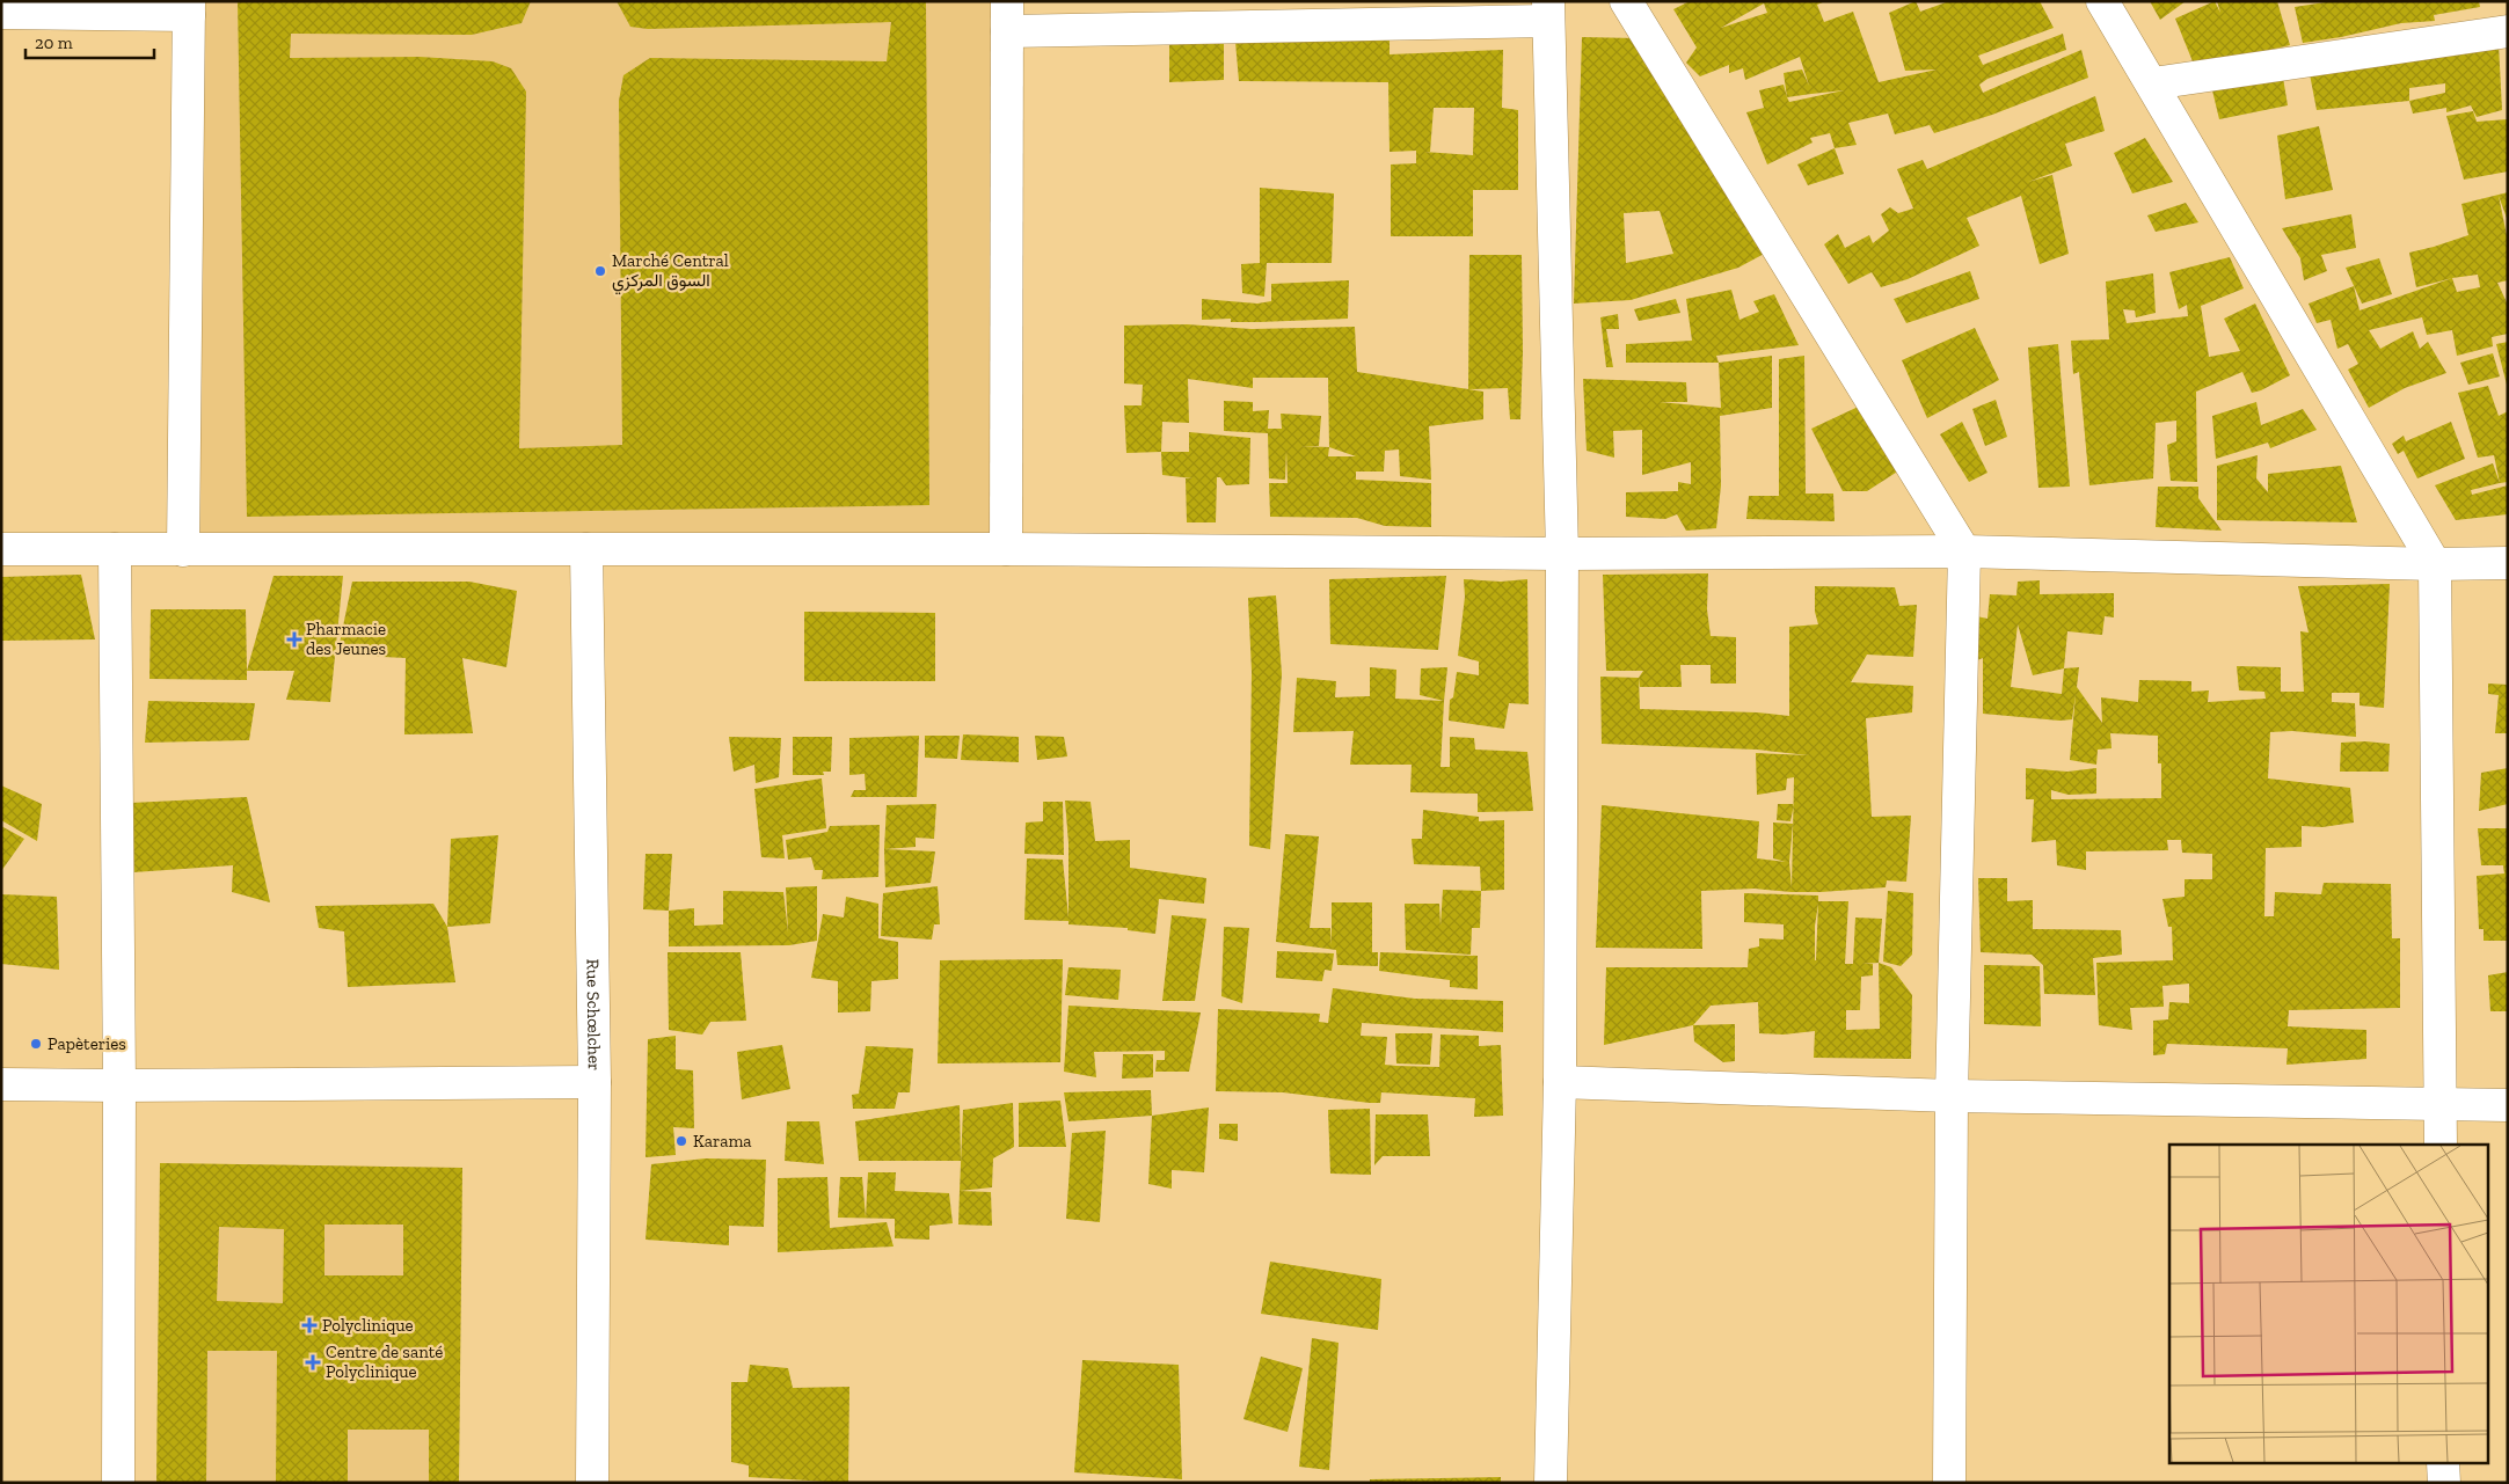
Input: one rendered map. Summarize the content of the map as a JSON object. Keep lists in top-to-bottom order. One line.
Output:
{"streets":{"street":["Rue Schœlcher"]},"places":{"other":["Marché Central السوق المركزي","Papèteries","Karama"],"health":["Pharmacie des Jeunes","Polyclinique","Centre de santé Polyclinique"]},"scale_bar":"20 m"}
